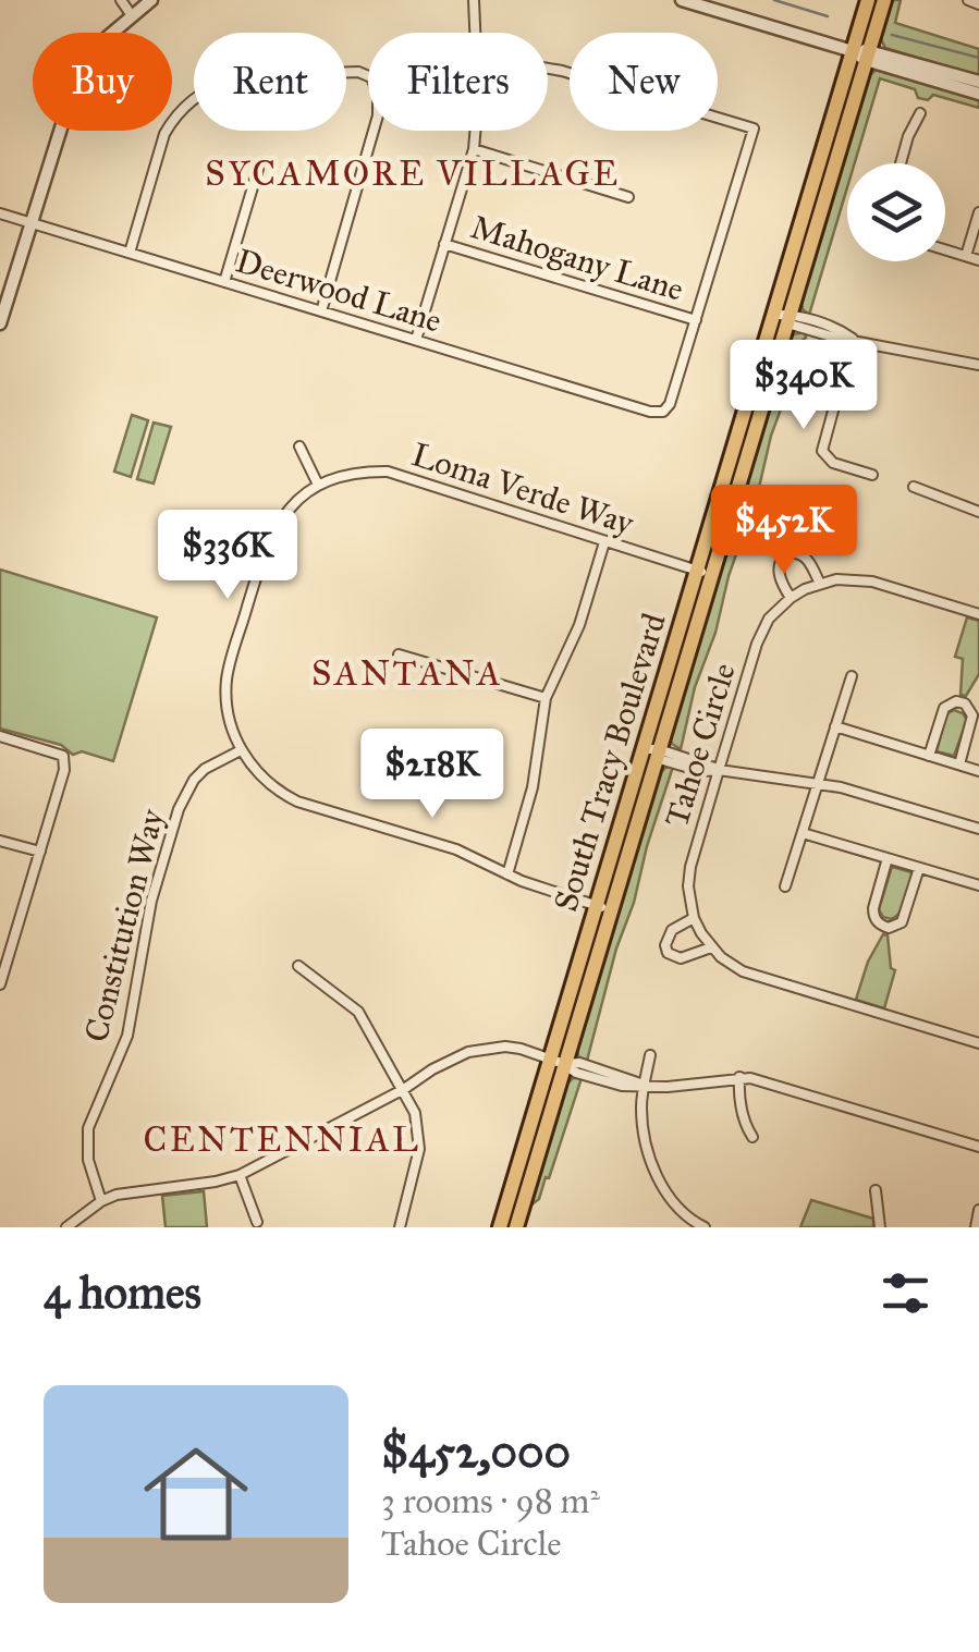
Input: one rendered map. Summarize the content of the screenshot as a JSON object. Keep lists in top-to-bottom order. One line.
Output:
{"streets":{"main road":["South Tracy Boulevard"],"street":["Mahogany Lane","Deerwood Lane","Loma Verde Way","Tahoe Circle","Constitution Way"]},"crossings":[["Mahogany Lane","Deerwood Lane"],["Loma Verde Way","South Tracy Boulevard"]],"districts":["SYCAMORE VILLAGE","SANTANA","CENTENNIAL"],"page":{"chip":["Buy","Rent","Filters","New"],"price":["$340K","$452K","$336K","$218K"],"heading":"4 homes","list":[{"name":"$452,000","note":"3 rooms · 98 m² · Tahoe Circle"}]}}
